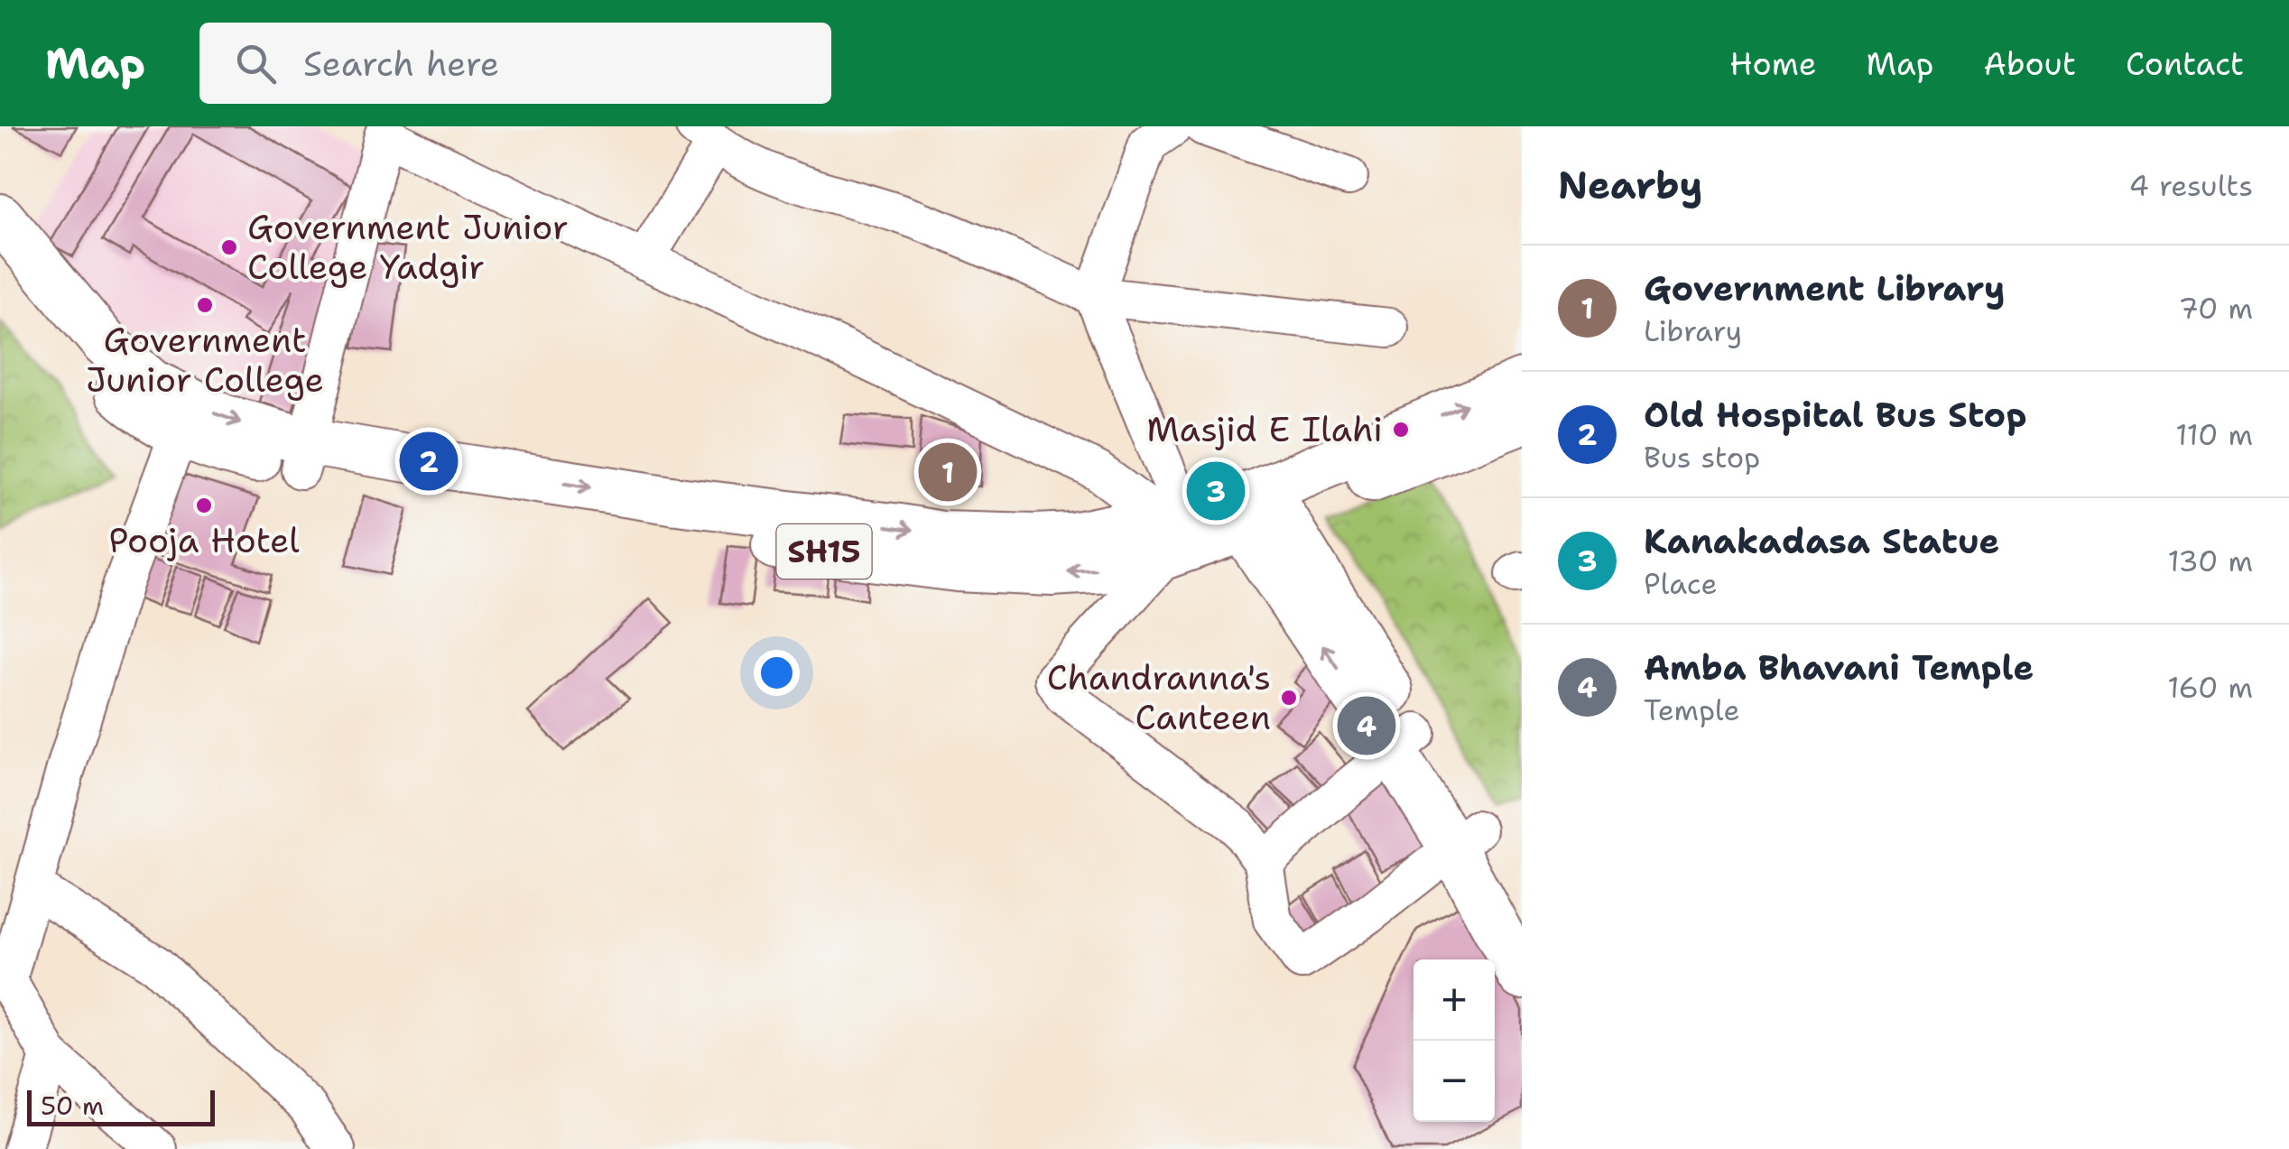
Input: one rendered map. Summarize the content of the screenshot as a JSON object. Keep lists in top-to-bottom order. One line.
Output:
{"streets":{"main road":["SH15"]},"places":["Government Junior College Yadgir","Government Junior College","Masjid E Ilahi","Pooja Hotel","Chandranna's Canteen"],"scale_bar":"50 m","page":{"header":"Map","search":"Search here","nav":["Home","Map","About","Contact"],"heading":["Nearby","4 results"],"list":[{"mark":"1","name":"Government Library","note":"Library","value":"70 m"},{"mark":"2","name":"Old Hospital Bus Stop","note":"Bus stop","value":"110 m"},{"mark":"3","name":"Kanakadasa Statue","note":"Place","value":"130 m"},{"mark":"4","name":"Amba Bhavani Temple","note":"Temple","value":"160 m"}],"pins":["2","1","3","4"],"map_buttons":["+","−"],"scale":"50 m"}}
